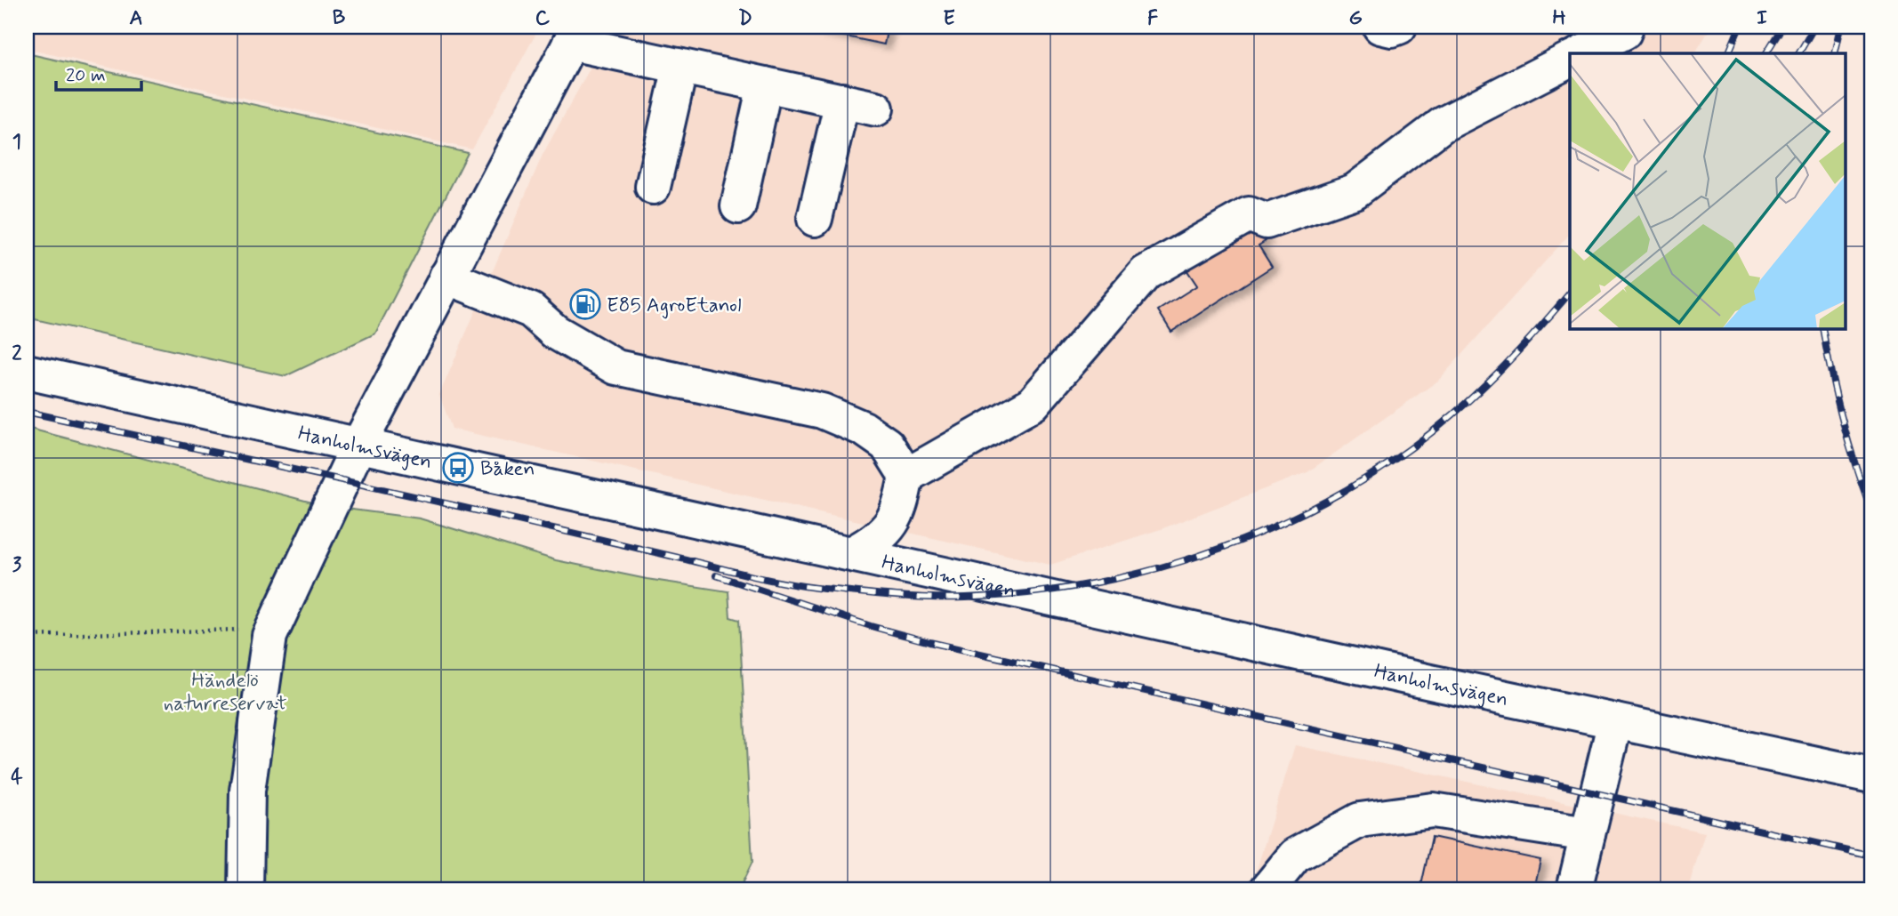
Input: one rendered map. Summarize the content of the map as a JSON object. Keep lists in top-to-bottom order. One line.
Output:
{"streets":{"street":["Hanholmsvägen"]},"parks":["Händelö naturreservat"],"places":{"fuel station":["E85 AgroEtanol"],"bus stop":["Båken"]},"scale_bar":"20 m","grid":{"columns":["A","B","C","D","E","F","G","H","I"],"rows":["1","2","3","4"]}}
